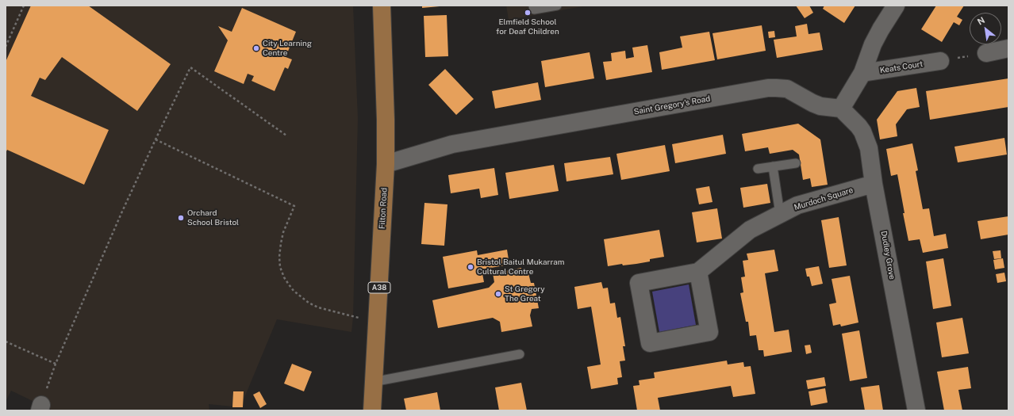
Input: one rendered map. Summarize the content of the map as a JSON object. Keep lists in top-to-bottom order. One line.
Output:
{"streets":{"main road":["Filton Road","A38"],"street":["Keats Court","Saint Gregory's Road","Murdoch Square","Dudley Grove"]},"crossings":[["Saint Gregory's Road","Filton Road"],["Saint Gregory's Road","Dudley Grove"],["Murdoch Square","Dudley Grove"]],"places":["Elmfield School for Deaf Children","City Learning Centre","Orchard School Bristol","Bristol Baitul Mukarram Cultural Centre","St Gregory The Great"],"north":"top left"}
